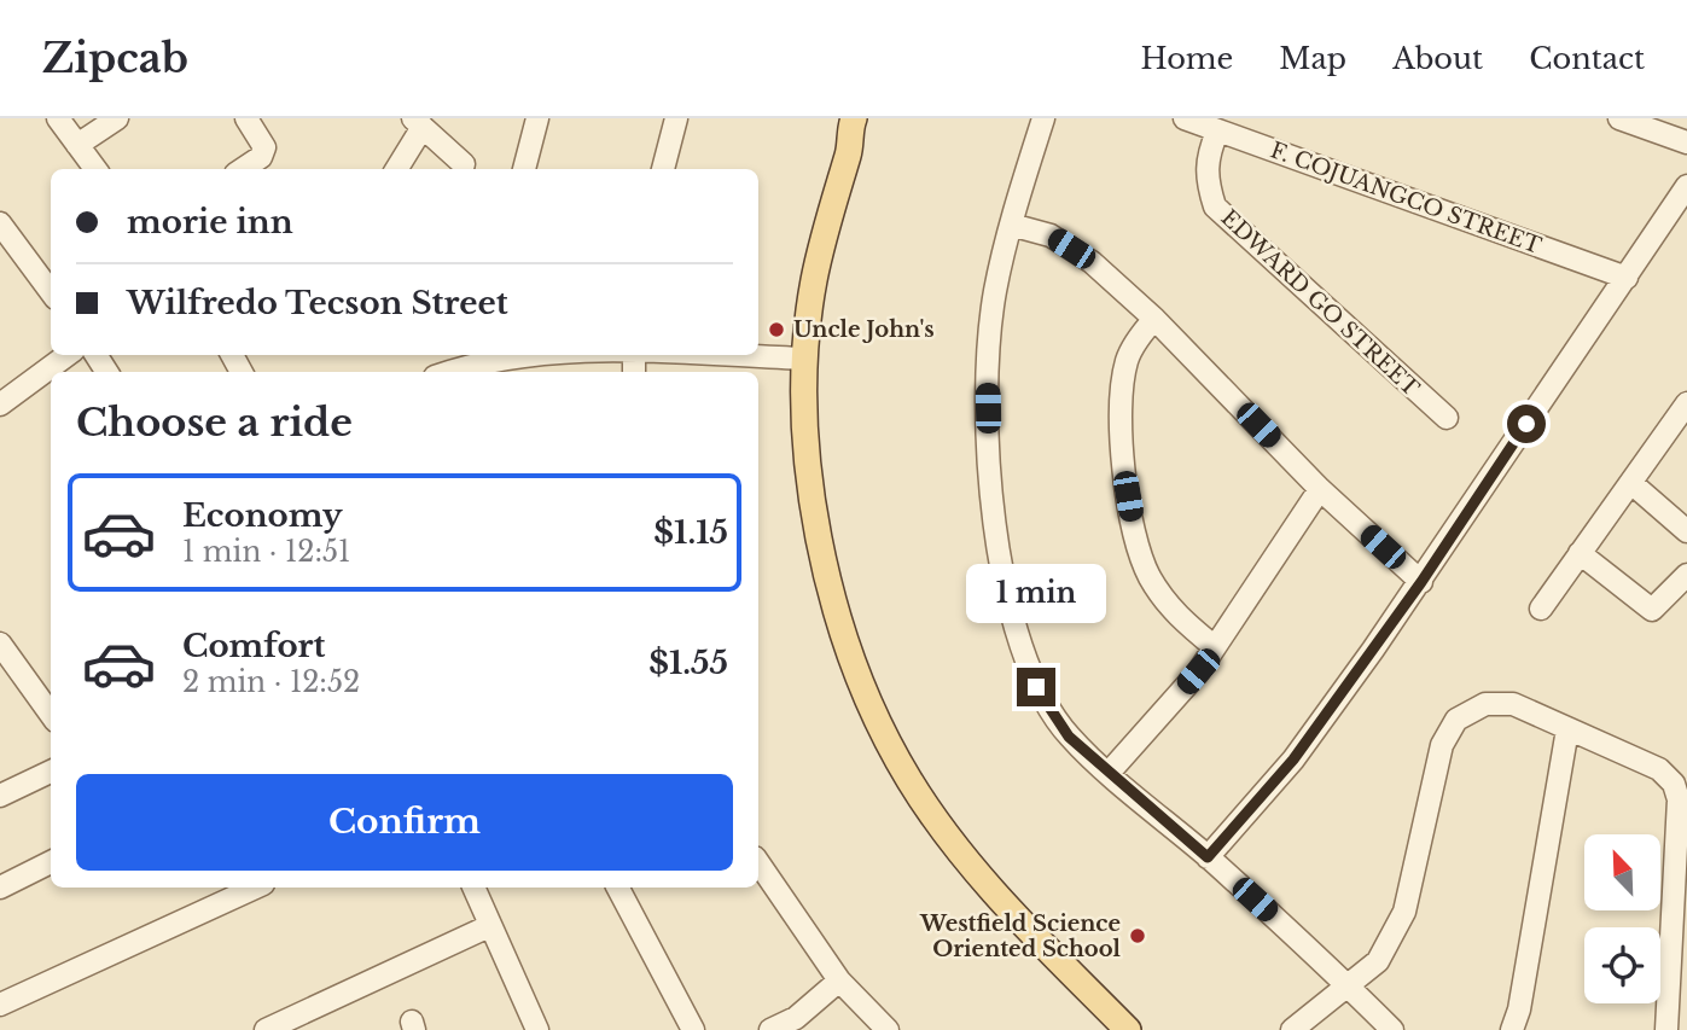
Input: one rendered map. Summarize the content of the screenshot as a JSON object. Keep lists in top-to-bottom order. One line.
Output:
{"streets":{"street":["F. COJUANGCO STREET","EDWARD GO STREET"]},"crossings":[["F. COJUANGCO STREET","EDWARD GO STREET"]],"places":["Uncle John's","Westfield Science Oriented School"],"north":"top left","page":{"header":"Zipcab","nav":["Home","Map","About","Contact"],"banner":["morie inn","Wilfredo Tecson Street"],"heading":"Choose a ride","list":[{"name":"Economy","note":"1 min · 12:51","value":"$1.15"},{"name":"Comfort","note":"2 min · 12:52","value":"$1.55"}],"bubble":"1 min","buttons":"Confirm"}}
